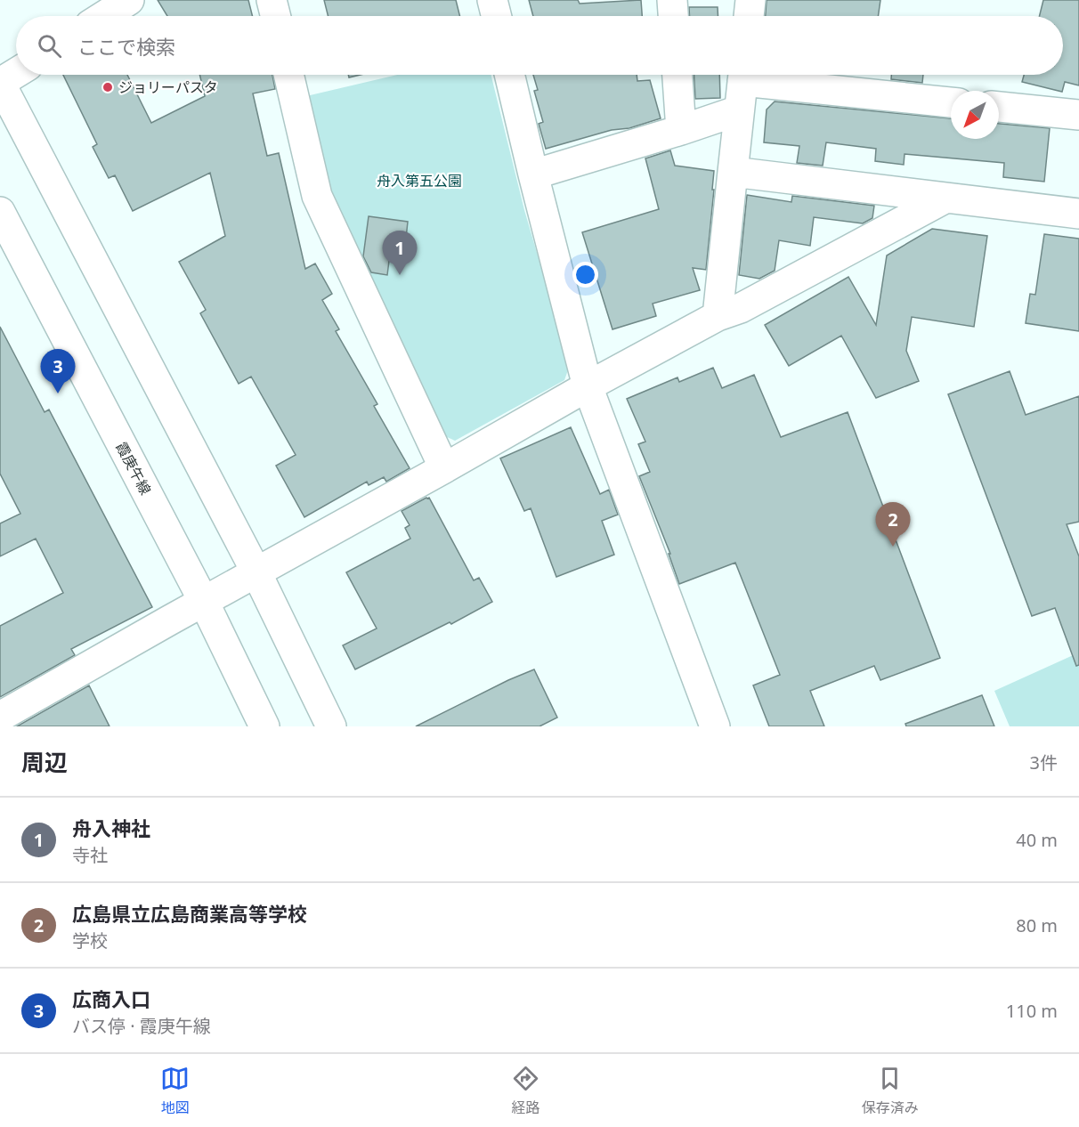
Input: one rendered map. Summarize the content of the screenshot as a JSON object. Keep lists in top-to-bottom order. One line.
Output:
{"streets":{"street":["霞庚午線"]},"parks":["舟入第五公園"],"places":["ジョリーパスタ"],"north":"bottom left","page":{"search":"ここで検索","pins":["1","3","2"],"heading":["周辺","3件"],"list":[{"mark":"1","name":"舟入神社","note":"寺社","value":"40 m"},{"mark":"2","name":"広島県立広島商業高等学校","note":"学校","value":"80 m"},{"mark":"3","name":"広商入口","note":"バス停 · 霞庚午線","value":"110 m"}],"nav":["地図","経路","保存済み"]}}
